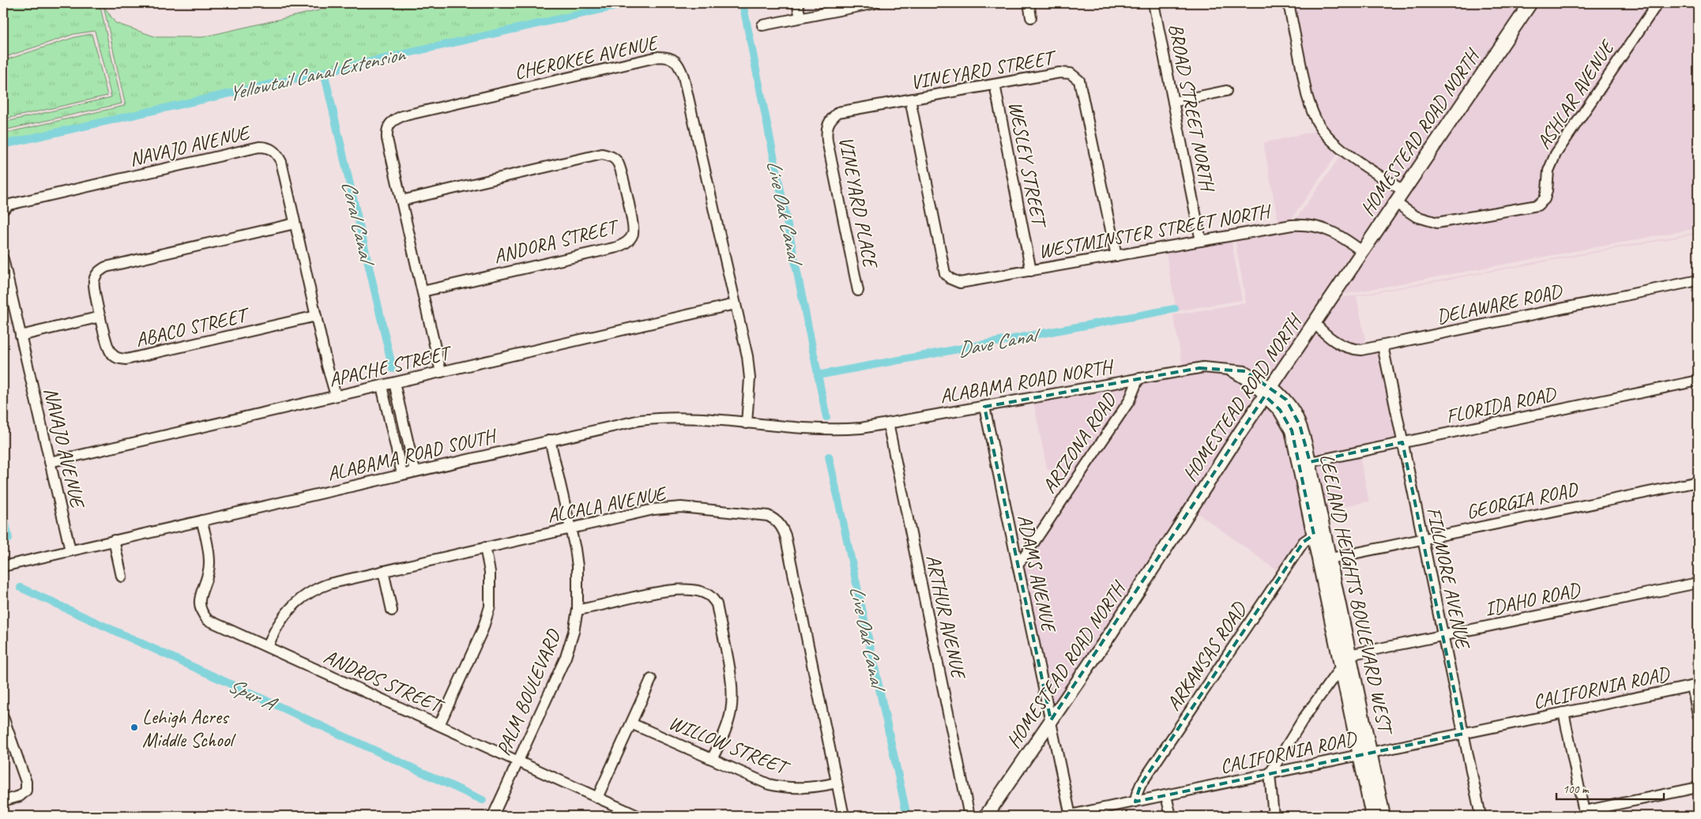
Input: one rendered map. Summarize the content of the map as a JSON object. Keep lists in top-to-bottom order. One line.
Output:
{"streets":{"main road":["HOMESTEAD ROAD NORTH","LEELAND HEIGHTS BOULEVARD WEST"],"street":["CHEROKEE AVENUE","VINEYARD STREET","ASHLAR AVENUE","BROAD STREET NORTH","NAVAJO AVENUE","WESLEY STREET","VINEYARD PLACE","WESTMINSTER STREET NORTH","ANDORA STREET","DELAWARE ROAD","ABACO STREET","APACHE STREET","ALABAMA ROAD NORTH","FLORIDA ROAD","ARIZONA ROAD","ALABAMA ROAD SOUTH","GEORGIA ROAD","ALCALA AVENUE","ADAMS AVENUE","FILLMORE AVENUE","IDAHO ROAD","ARTHUR AVENUE","ARKANSAS ROAD","ANDROS STREET","CALIFORNIA ROAD","PALM BOULEVARD","WILLOW STREET"]},"crossings":[["CHEROKEE AVENUE","ANDORA STREET"],["CHEROKEE AVENUE","APACHE STREET"],["CHEROKEE AVENUE","ALABAMA ROAD SOUTH"],["VINEYARD STREET","WESLEY STREET"],["VINEYARD STREET","VINEYARD PLACE"],["VINEYARD STREET","WESTMINSTER STREET NORTH"],["ASHLAR AVENUE","HOMESTEAD ROAD NORTH"],["BROAD STREET NORTH","WESTMINSTER STREET NORTH"],["HOMESTEAD ROAD NORTH","WESTMINSTER STREET NORTH"],["HOMESTEAD ROAD NORTH","DELAWARE ROAD"],["HOMESTEAD ROAD NORTH","ALABAMA ROAD NORTH"],["HOMESTEAD ROAD NORTH","ADAMS AVENUE"],["HOMESTEAD ROAD NORTH","LEELAND HEIGHTS BOULEVARD WEST"],["NAVAJO AVENUE","ABACO STREET"],["NAVAJO AVENUE","APACHE STREET"],["NAVAJO AVENUE","ALABAMA ROAD SOUTH"],["WESLEY STREET","WESTMINSTER STREET NORTH"],["DELAWARE ROAD","FILLMORE AVENUE"],["ALABAMA ROAD NORTH","ARIZONA ROAD"],["ALABAMA ROAD NORTH","ALABAMA ROAD SOUTH"],["ALABAMA ROAD NORTH","ADAMS AVENUE"],["ALABAMA ROAD NORTH","LEELAND HEIGHTS BOULEVARD WEST"],["ALABAMA ROAD NORTH","ARTHUR AVENUE"],["FLORIDA ROAD","FILLMORE AVENUE"],["FLORIDA ROAD","LEELAND HEIGHTS BOULEVARD WEST"],["ARIZONA ROAD","ADAMS AVENUE"],["ALABAMA ROAD SOUTH","ANDROS STREET"],["ALABAMA ROAD SOUTH","PALM BOULEVARD"],["GEORGIA ROAD","FILLMORE AVENUE"],["GEORGIA ROAD","LEELAND HEIGHTS BOULEVARD WEST"],["ALCALA AVENUE","ANDROS STREET"],["ALCALA AVENUE","PALM BOULEVARD"],["ALCALA AVENUE","WILLOW STREET"],["ADAMS AVENUE","CALIFORNIA ROAD"],["FILLMORE AVENUE","IDAHO ROAD"],["FILLMORE AVENUE","CALIFORNIA ROAD"],["LEELAND HEIGHTS BOULEVARD WEST","IDAHO ROAD"],["LEELAND HEIGHTS BOULEVARD WEST","ARKANSAS ROAD"],["LEELAND HEIGHTS BOULEVARD WEST","CALIFORNIA ROAD"],["ARKANSAS ROAD","CALIFORNIA ROAD"],["ANDROS STREET","PALM BOULEVARD"]],"water":["Yellowtail Canal Extension","Live Oak Canal","Coral Canal","Dave Canal","Spur A"],"places":["Lehigh Acres Middle School"],"scale_bar":"100 m"}
